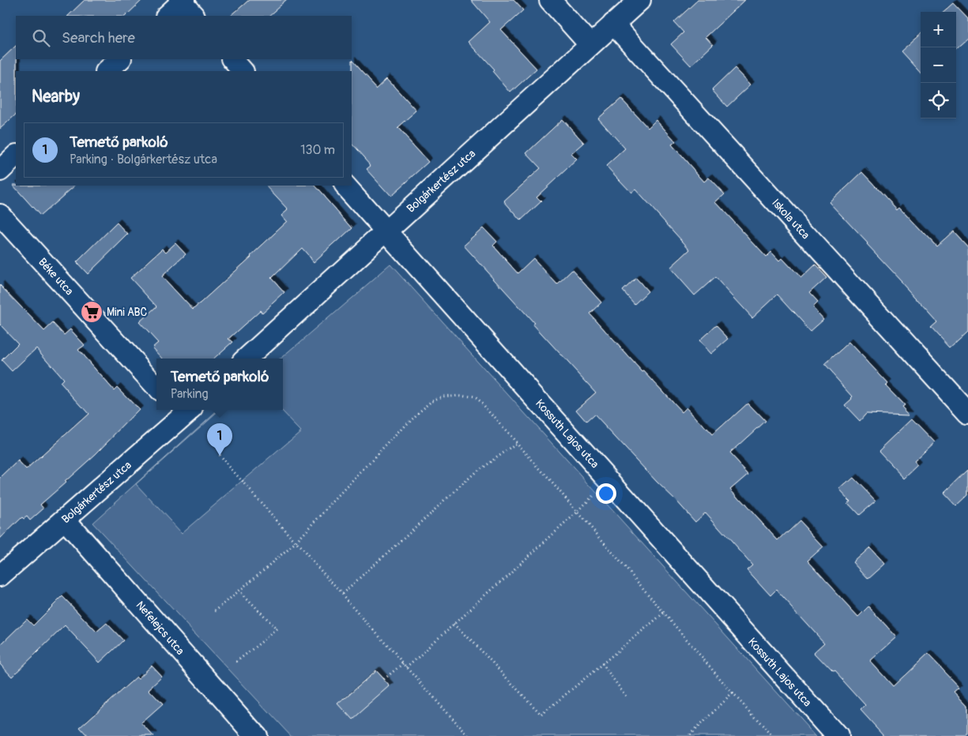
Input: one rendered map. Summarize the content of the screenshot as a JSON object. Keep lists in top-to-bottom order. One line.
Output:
{"streets":{"street":["Bolgárkertész utca","Iskola utca","Béke utca","Kossuth Lajos utca","Nefelejcs utca"]},"crossings":[["Bolgárkertész utca","Iskola utca"],["Bolgárkertész utca","Kossuth Lajos utca"],["Bolgárkertész utca","Nefelejcs utca"]],"places":{"supermarket":["Mini ABC"]},"page":{"map_buttons":["+","−"],"search":"Search here","heading":"Nearby","list":[{"mark":"1","name":"Temető parkoló","note":"Parking · Bolgárkertész utca","value":"130 m"}],"popup":["Temető parkoló","Parking"],"pins":"1"}}
